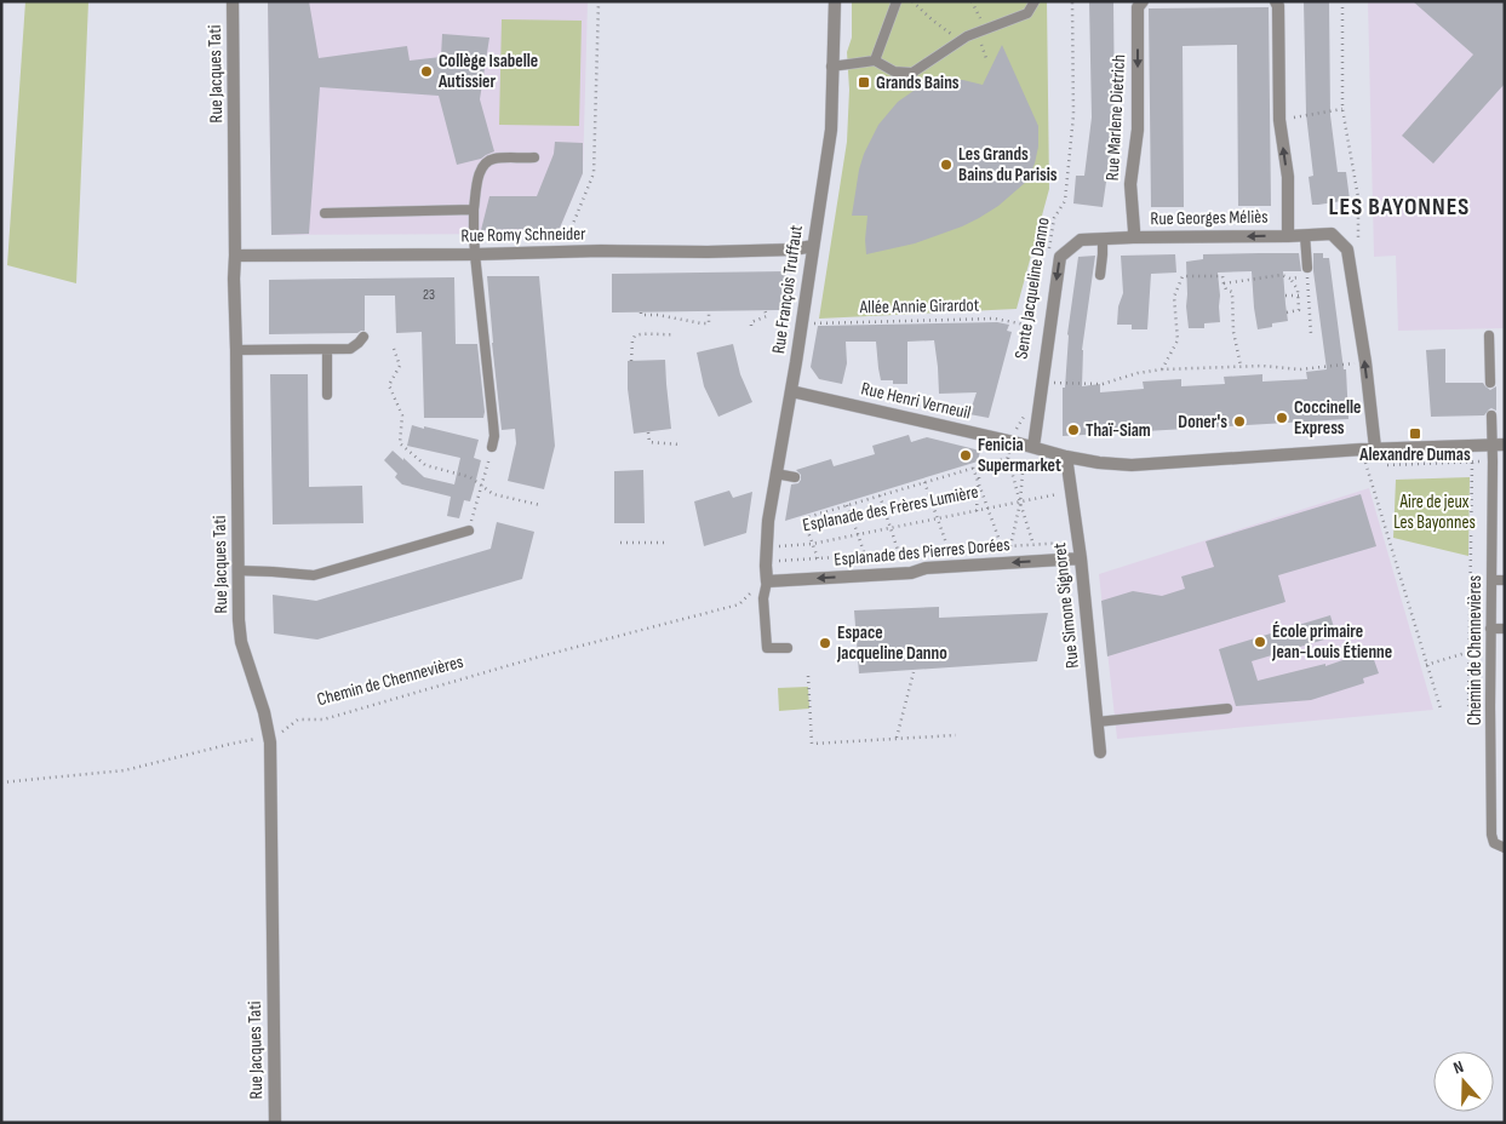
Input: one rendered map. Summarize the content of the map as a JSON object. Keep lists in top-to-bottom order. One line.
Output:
{"streets":{"street":["Rue Jacques Tati","Rue Marlene Dietrich","Rue Georges Méliès","Rue Romy Schneider","Rue François Truffaut","Rue Henri Verneuil","Esplanade des Pierres Dorées","Rue Simone Signoret"],"lane":["Chemin de Chennevières"],"path":["Sente Jacqueline Danno","Allée Annie Girardot","Esplanade des Frères Lumière"]},"crossings":[["Rue Jacques Tati","Rue Romy Schneider"],["Rue Jacques Tati","Chemin de Chennevières"],["Rue Marlene Dietrich","Rue Georges Méliès"],["Rue Georges Méliès","Rue Henri Verneuil"],["Rue Romy Schneider","Rue François Truffaut"],["Sente Jacqueline Danno","Allée Annie Girardot"],["Rue François Truffaut","Allée Annie Girardot"],["Rue François Truffaut","Rue Henri Verneuil"],["Rue François Truffaut","Esplanade des Pierres Dorées"],["Esplanade des Frères Lumière","Rue Simone Signoret"],["Esplanade des Pierres Dorées","Rue Simone Signoret"]],"one_way":["Rue Marlene Dietrich","Esplanade des Pierres Dorées"],"districts":["LES BAYONNES"],"parks":["Aire de jeux Les Bayonnes"],"places":{"other":["Collège Isabelle Autissier","Les Grands Bains du Parisis","Coccinelle Express","Doner's","Thaï-Siam","Fenicia Supermarket","École primaire Jean-Louis Étienne","Espace Jacqueline Danno"],"transit":["Grands Bains","Alexandre Dumas"]},"house_numbers":["23"],"north":"top"}
